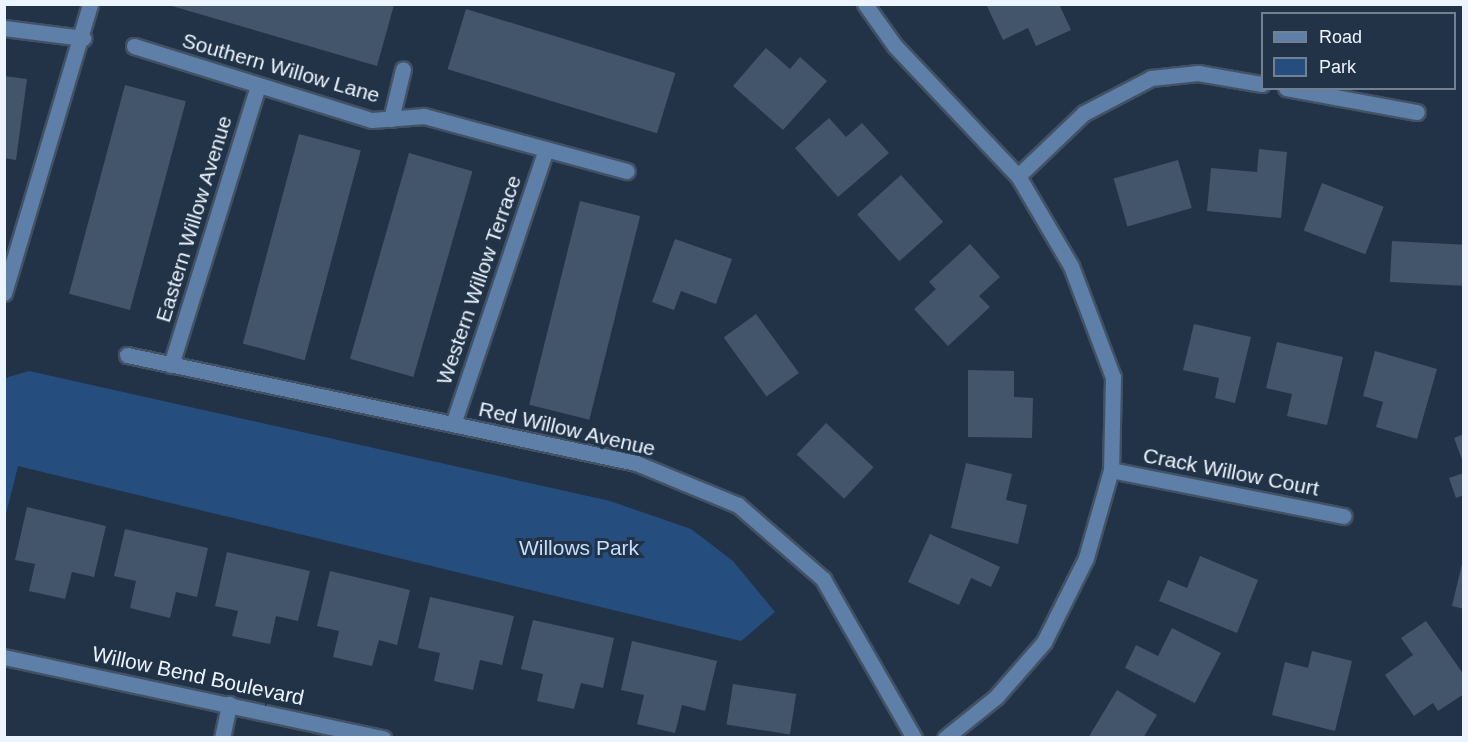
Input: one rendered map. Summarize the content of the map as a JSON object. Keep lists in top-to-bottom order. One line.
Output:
{"streets":{"street":["Southern Willow Lane","Eastern Willow Avenue","Western Willow Terrace","Red Willow Avenue","Crack Willow Court","Willow Bend Boulevard"]},"crossings":[["Southern Willow Lane","Eastern Willow Avenue"],["Southern Willow Lane","Western Willow Terrace"],["Eastern Willow Avenue","Red Willow Avenue"],["Western Willow Terrace","Red Willow Avenue"]],"parks":["Willows Park"],"legend":["Road","Park"]}
